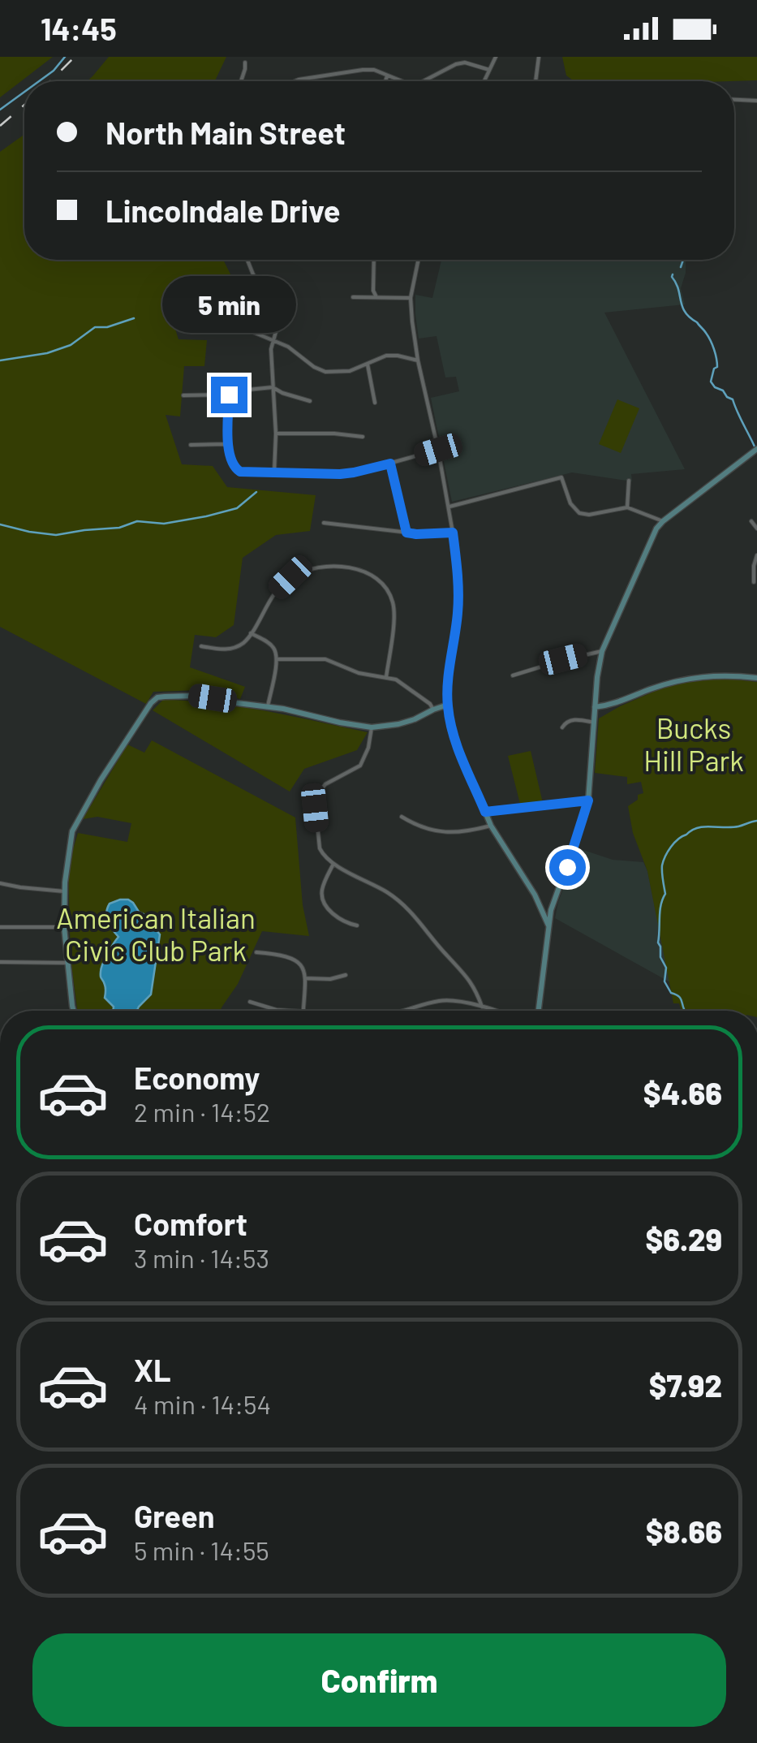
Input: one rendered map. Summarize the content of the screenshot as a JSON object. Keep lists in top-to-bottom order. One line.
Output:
{"parks":["Bucks Hill Park","American Italian Civic Club Park"],"page":{"status":"14:45","banner":["North Main Street","Lincolndale Drive"],"bubble":"5 min","list":[{"name":"Economy","note":"2 min · 14:52","value":"$4.66"},{"name":"Comfort","note":"3 min · 14:53","value":"$6.29"},{"name":"XL","note":"4 min · 14:54","value":"$7.92"},{"name":"Green","note":"5 min · 14:55","value":"$8.66"}],"buttons":"Confirm"}}
